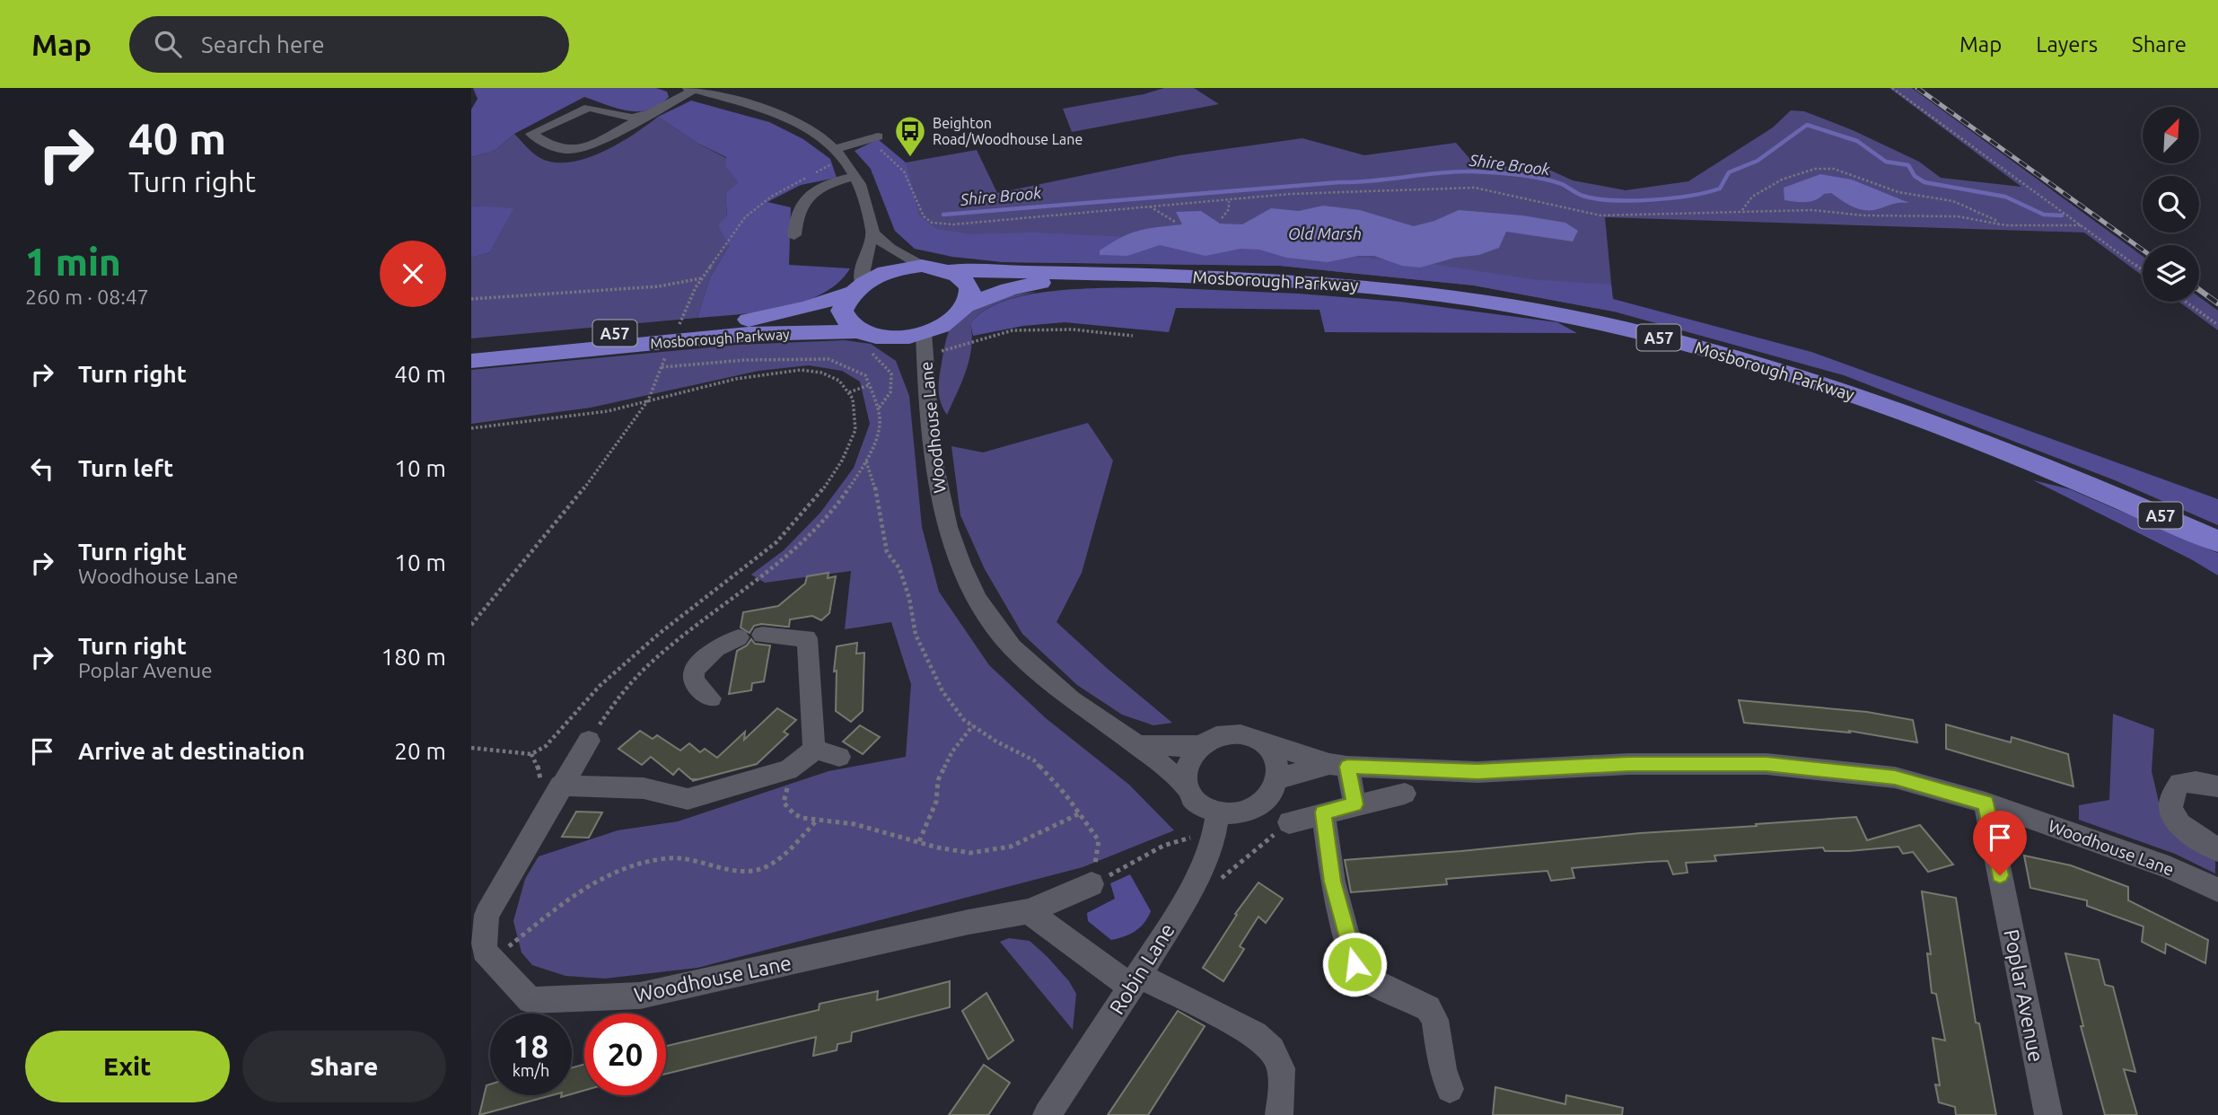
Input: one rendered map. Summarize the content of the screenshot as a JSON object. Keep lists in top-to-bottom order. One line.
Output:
{"streets":{"highway":["Mosborough Parkway","A57"],"street":["Woodhouse Lane","Robin Lane","Poplar Avenue"]},"crossings":[["Mosborough Parkway","Woodhouse Lane"],["Woodhouse Lane","Robin Lane"],["Woodhouse Lane","Poplar Avenue"]],"water":["Shire Brook","Old Marsh"],"places":{"bus stop":["Beighton Road/Woodhouse Lane"]},"north":"top right","page":{"header":"Map","search":"Search here","nav":["Map","Layers","Share"],"turn":["40 m","Turn right"],"heading":["1 min","260 m · 08:47"],"list":[{"name":"Turn right","value":"40 m"},{"name":"Turn left","value":"10 m"},{"name":"Turn right","note":"Woodhouse Lane","value":"10 m"},{"name":"Turn right","note":"Poplar Avenue","value":"180 m"},{"name":"Arrive at destination","value":"20 m"}],"speed":"18 km/h","limit":"20","buttons":["Exit","Share"]}}
